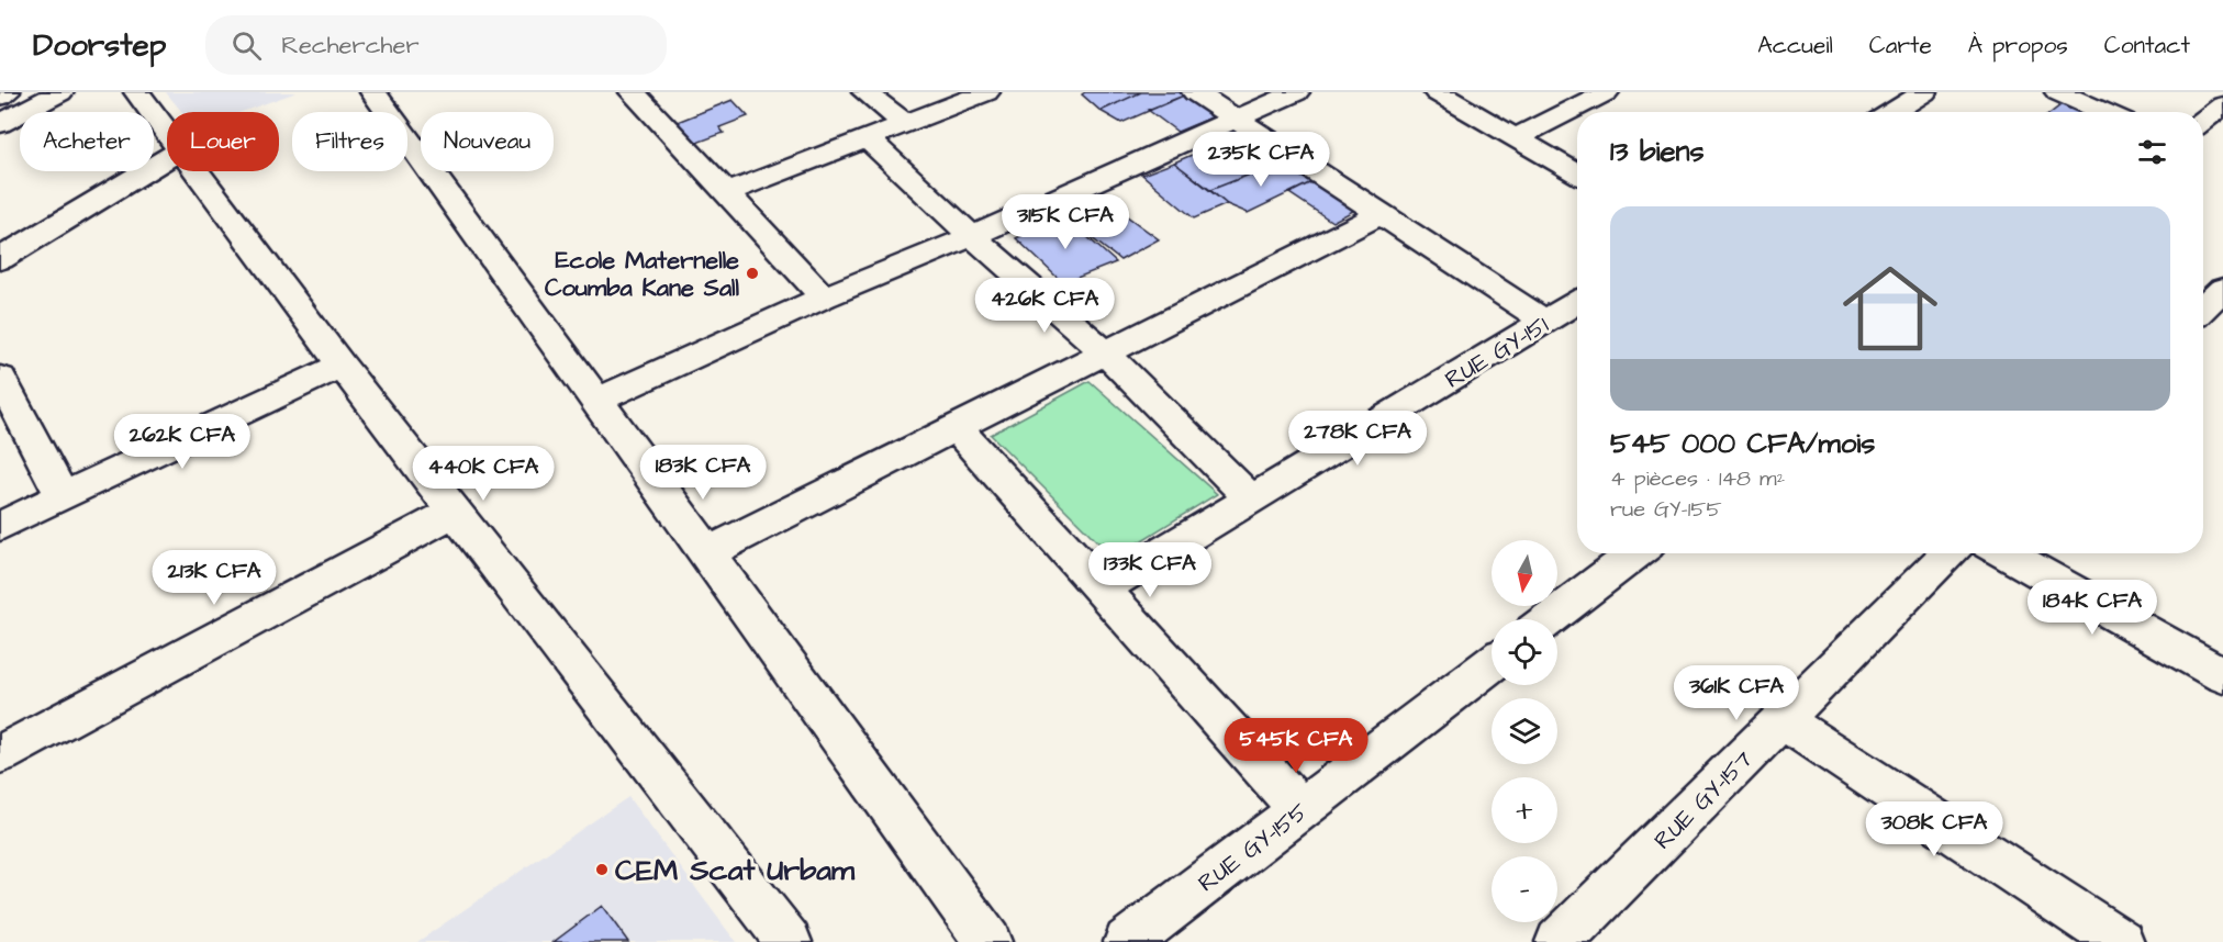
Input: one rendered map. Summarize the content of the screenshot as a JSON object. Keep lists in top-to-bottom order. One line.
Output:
{"streets":{"street":["RUE GY-151","RUE GY-157","RUE GY-155"]},"places":["Ecole Maternelle Coumba Kane Sall","CEM Scat Urbam"],"north":"bottom","page":{"header":"Doorstep","search":"Rechercher","nav":["Accueil","Carte","À propos","Contact"],"chip":["Acheter","Louer","Filtres","Nouveau"],"heading":"13 biens","price":["235K CFA","315K CFA","426K CFA","278K CFA","262K CFA","183K CFA","440K CFA","133K CFA","213K CFA","184K CFA","361K CFA","545K CFA","308K CFA"],"list":[{"name":"545 000 CFA/mois","note":"4 pièces · 148 m² · rue GY-155"}],"map_buttons":["+","−"]}}
